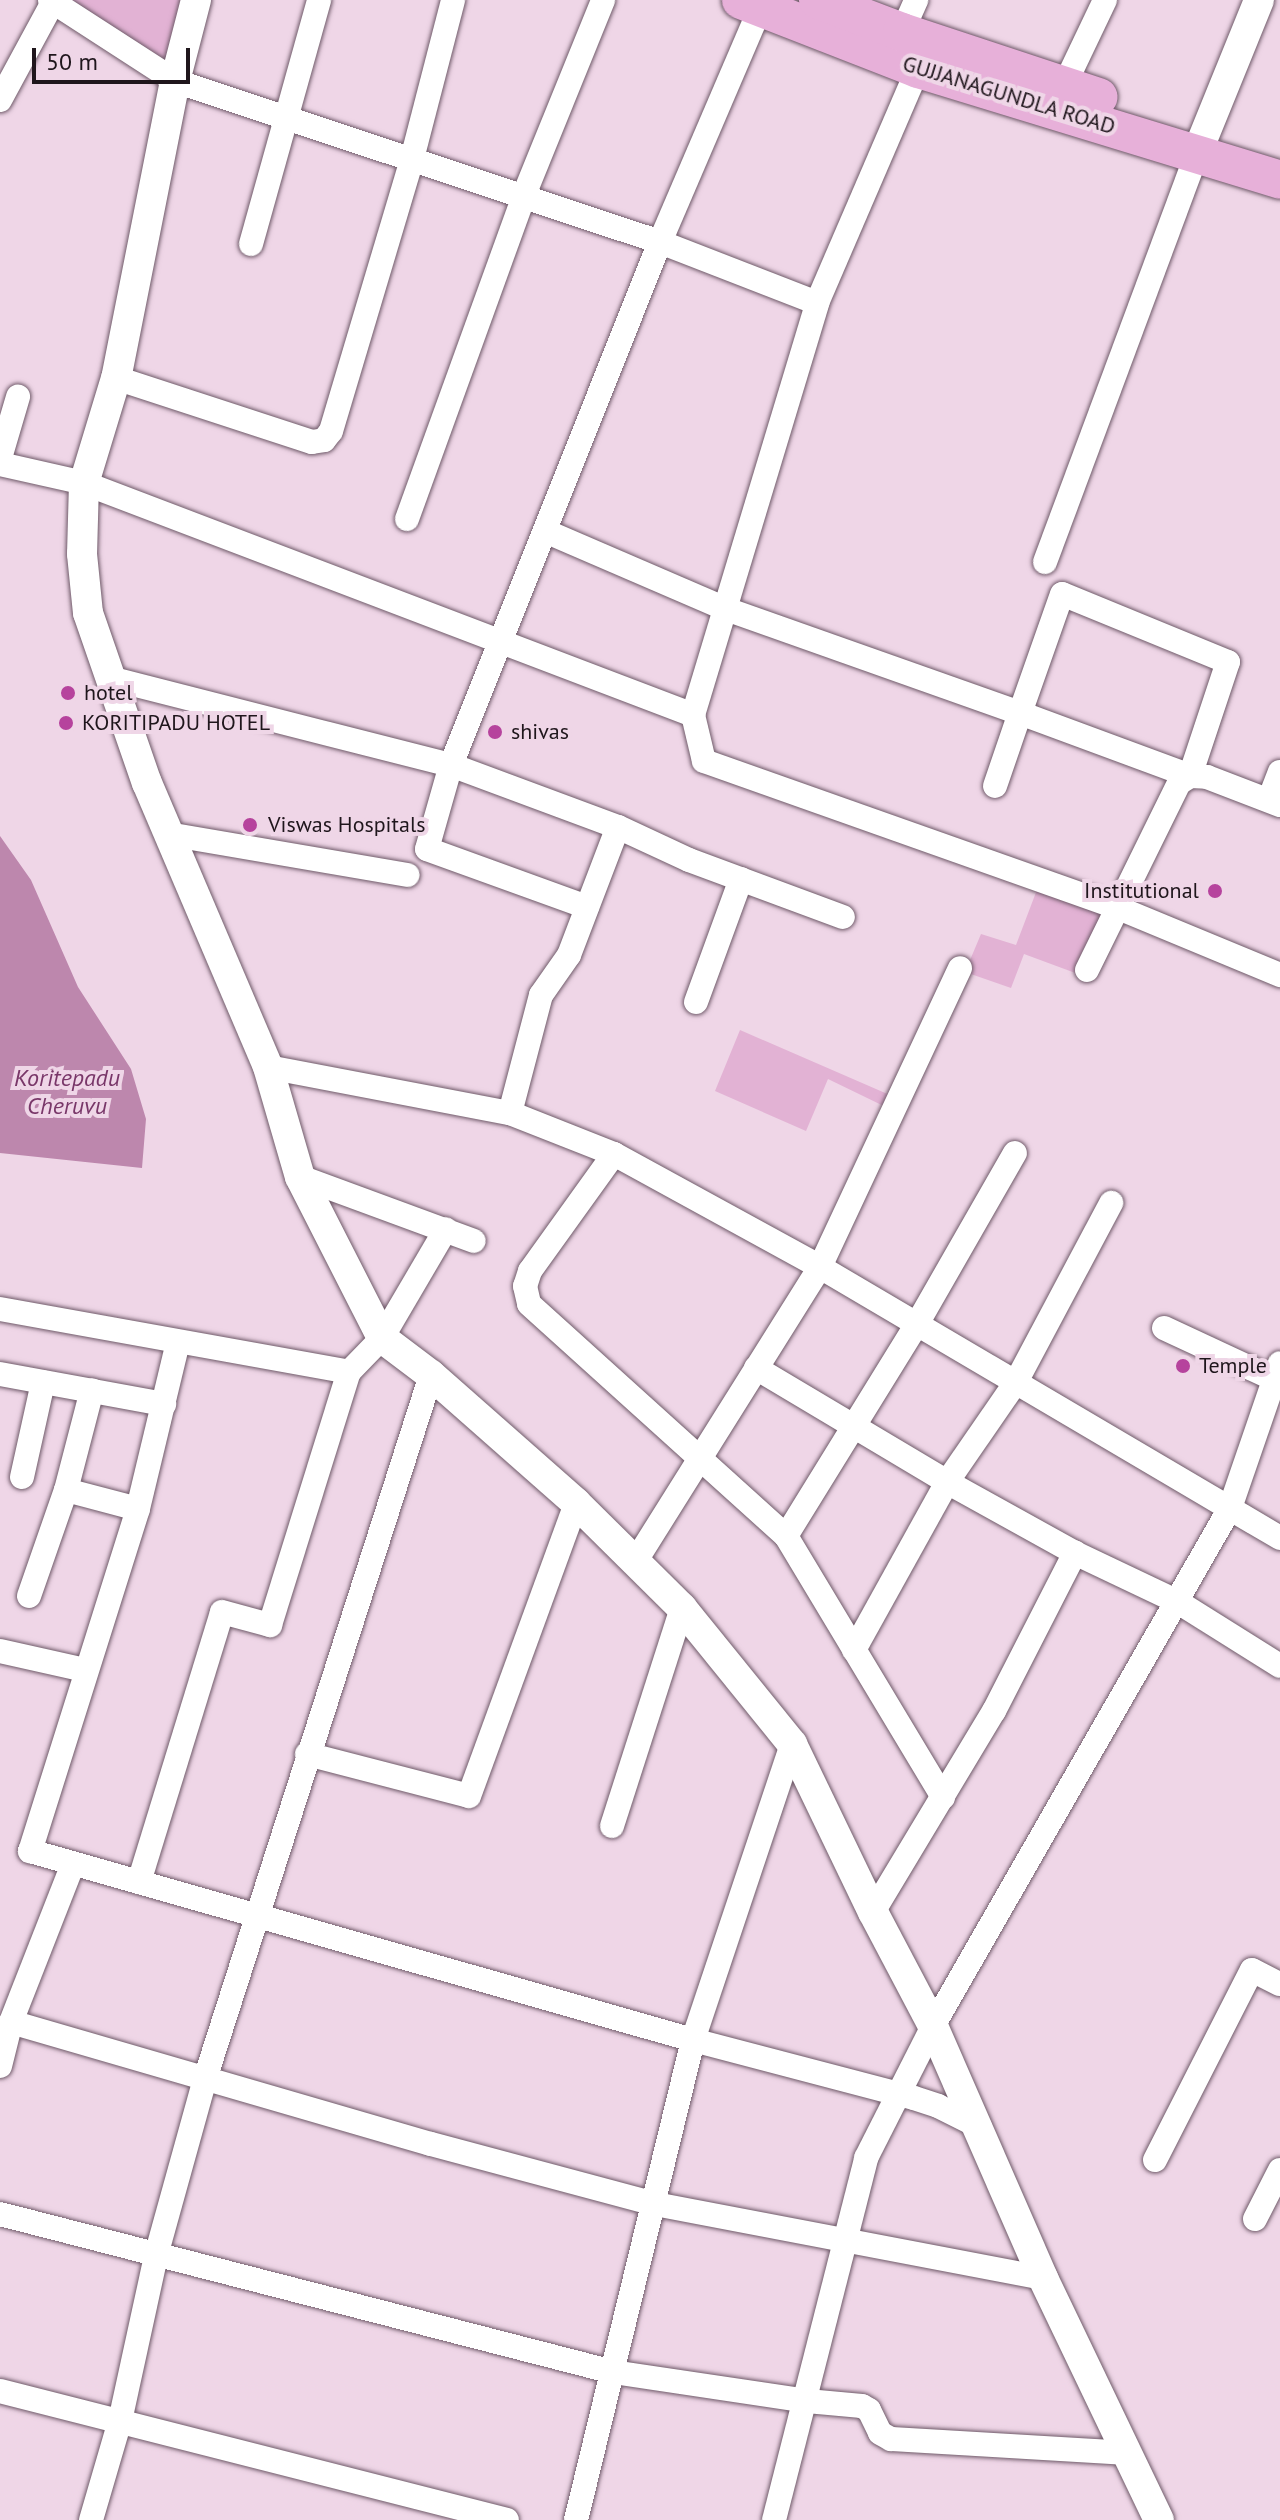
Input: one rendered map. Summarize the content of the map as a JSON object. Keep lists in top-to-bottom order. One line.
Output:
{"streets":{"main road":["GUJJANAGUNDLA ROAD"]},"water":["Koritepadu Cheruvu"],"places":["hotel","KORITIPADU HOTEL","shivas","Viswas Hospitals","Institutional","Temple"],"scale_bar":"50 m"}
